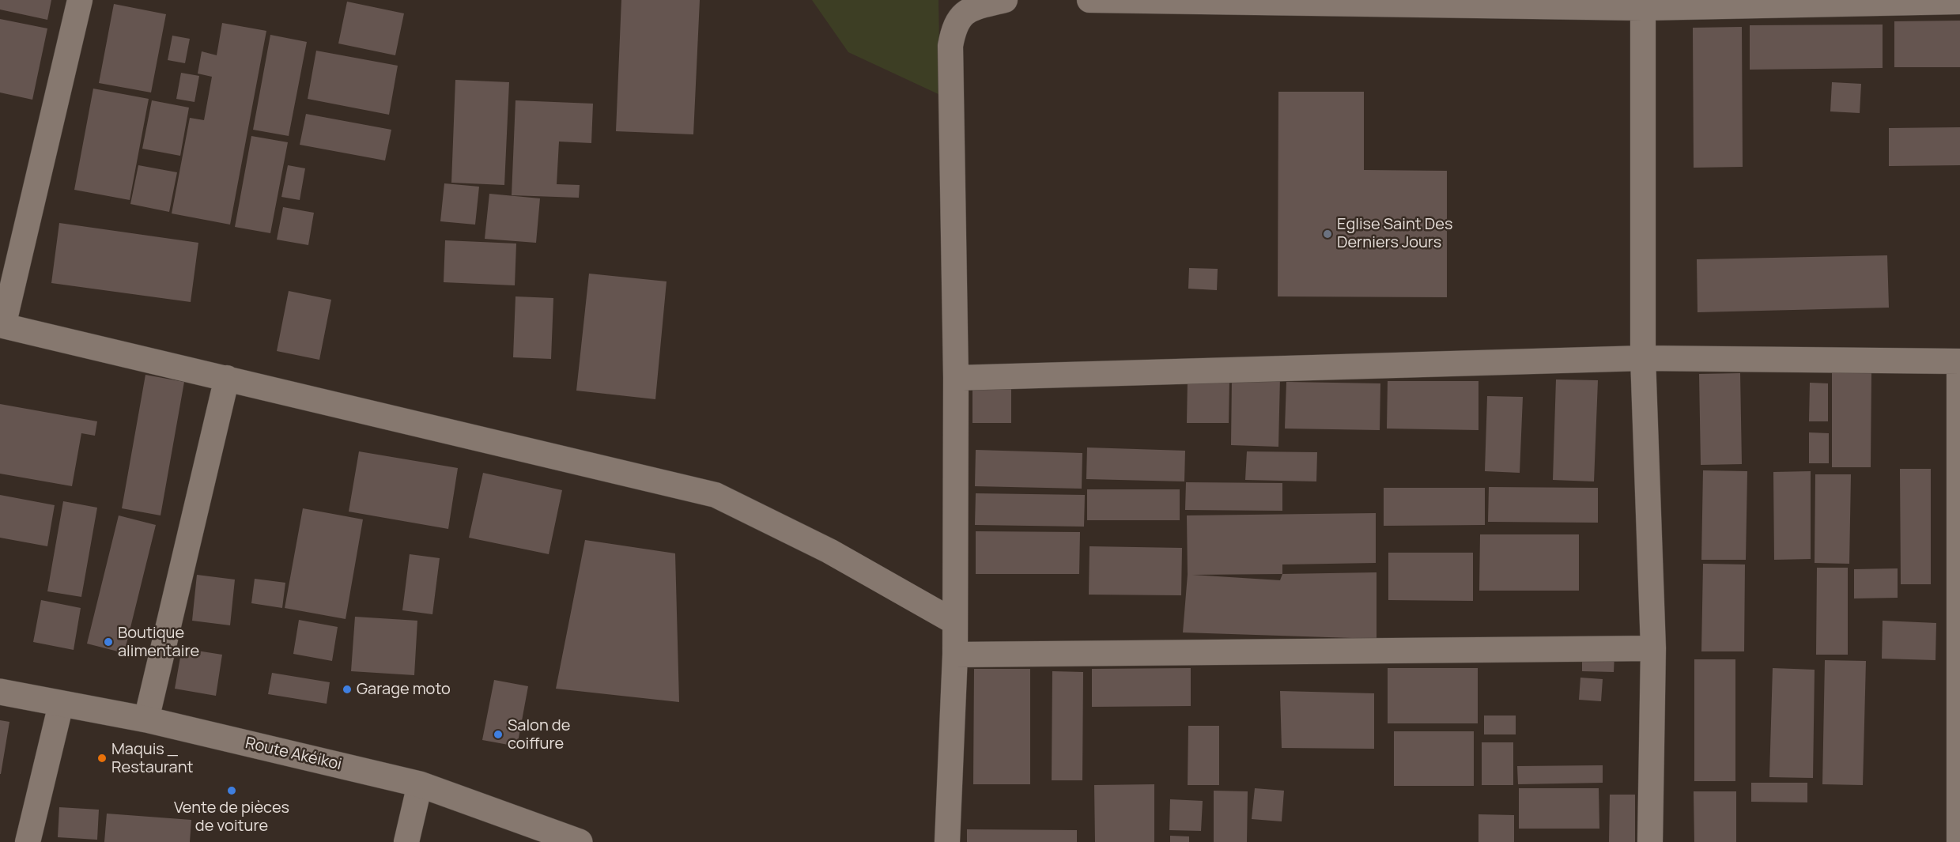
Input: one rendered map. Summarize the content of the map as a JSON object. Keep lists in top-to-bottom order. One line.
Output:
{"streets":{"street":["Route Akéikoi"]},"places":["Eglise Saint Des Derniers Jours","Boutique alimentaire","Garage moto","Salon de coiffure","Maquis _ Restaurant","Vente de pièces de voiture"]}
